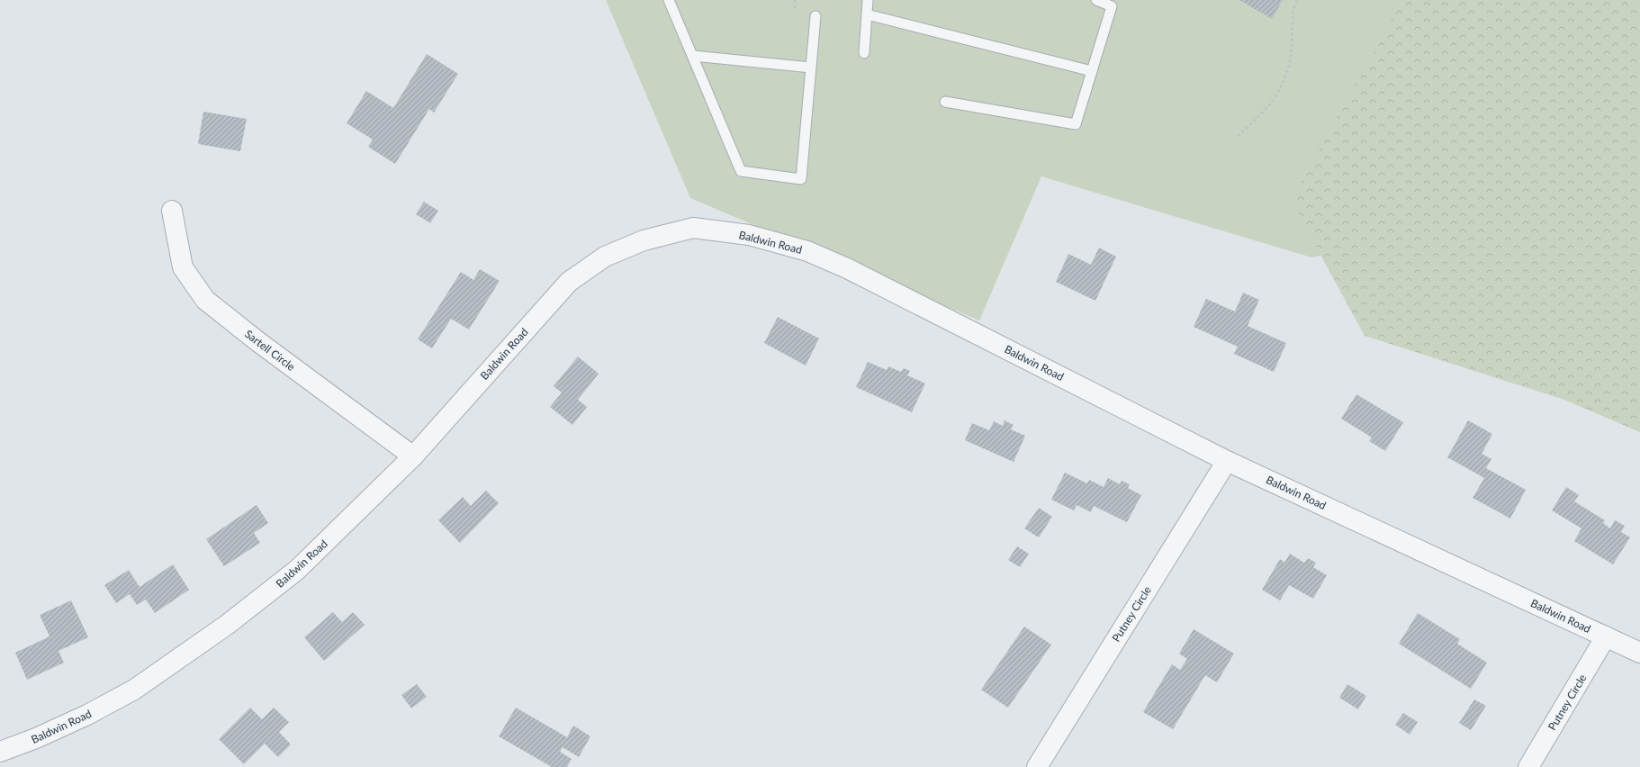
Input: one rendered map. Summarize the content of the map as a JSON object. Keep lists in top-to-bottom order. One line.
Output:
{"streets":{"street":["Baldwin Road","Sartell Circle","Putney Circle"]},"crossings":[["Baldwin Road","Sartell Circle"],["Baldwin Road","Putney Circle"]]}
